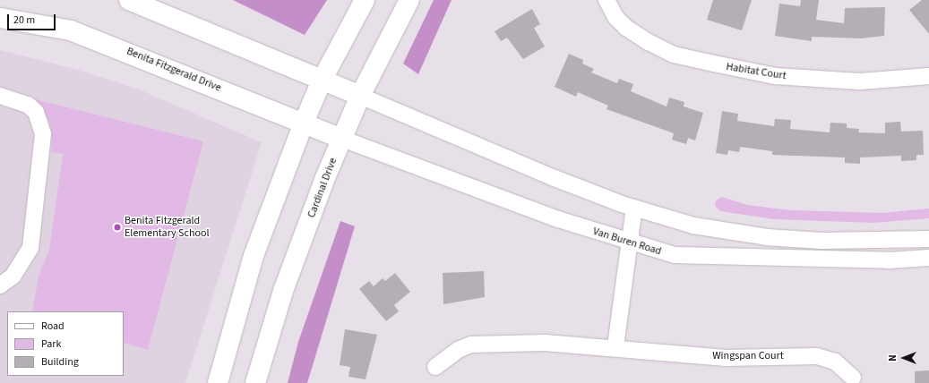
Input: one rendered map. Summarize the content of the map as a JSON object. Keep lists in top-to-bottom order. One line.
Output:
{"streets":{"main road":["Benita Fitzgerald Drive","Cardinal Drive"],"street":["Habitat Court","Van Buren Road","Wingspan Court"]},"crossings":[["Benita Fitzgerald Drive","Cardinal Drive"],["Benita Fitzgerald Drive","Van Buren Road"],["Cardinal Drive","Van Buren Road"]],"places":["Benita Fitzgerald Elementary School"],"legend":["Road","Park","Building"],"scale_bar":"20 m","north":"left"}
